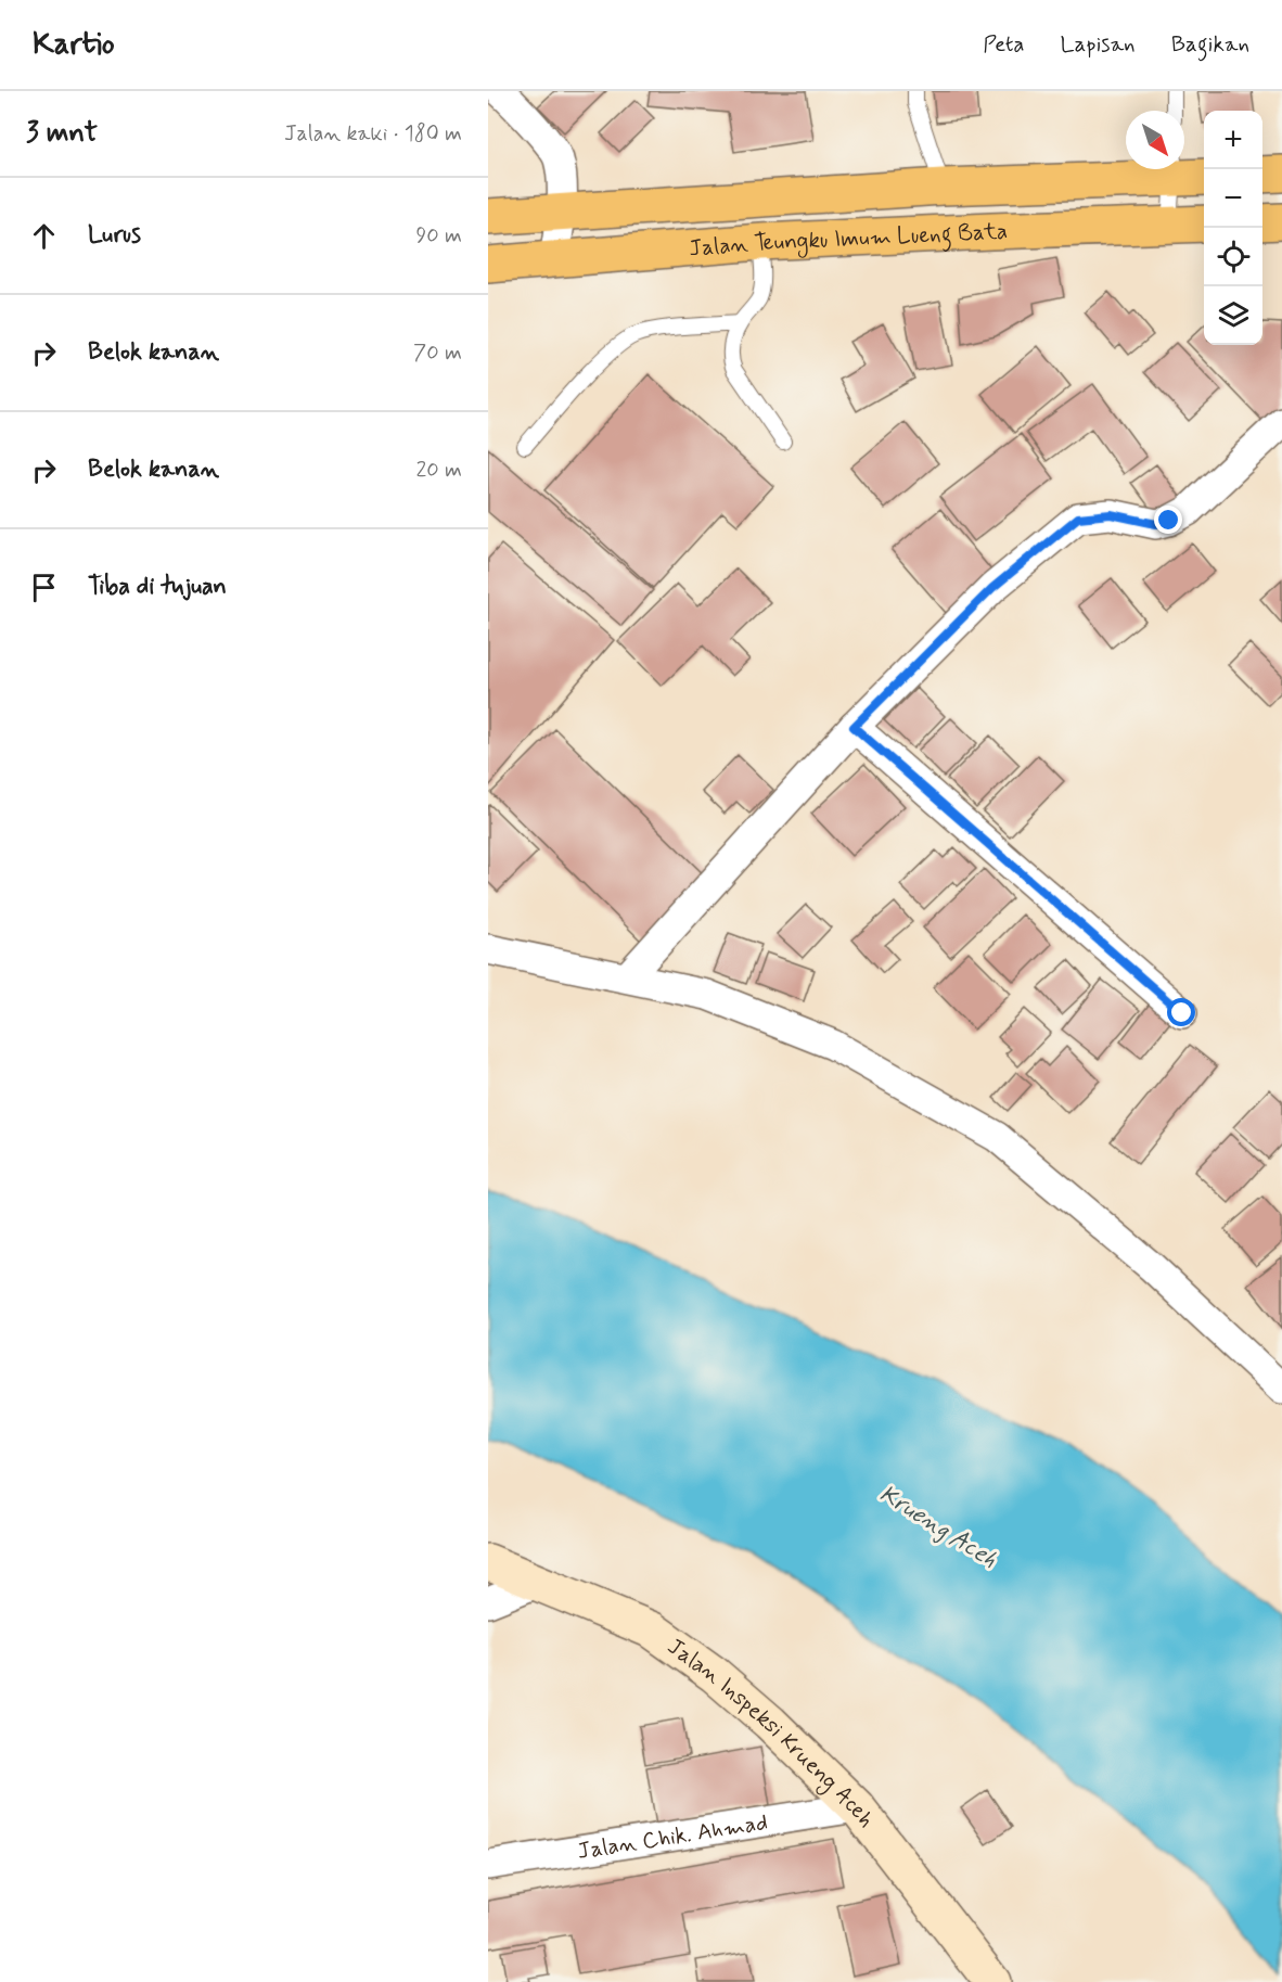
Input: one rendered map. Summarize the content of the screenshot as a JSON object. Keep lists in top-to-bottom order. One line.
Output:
{"streets":{"highway":["Jalan Teungku Imum Lueng Bata"],"street":["Jalan Inspeksi Krueng Aceh","Jalan Chik. Ahmad"]},"crossings":[["Jalan Inspeksi Krueng Aceh","Jalan Chik. Ahmad"]],"water":["Krueng Aceh"],"north":"bottom right","page":{"header":"Kartio","nav":["Peta","Lapisan","Bagikan"],"heading":["3 mnt","Jalan kaki · 180 m"],"map_buttons":["+","−"],"list":[["Lurus","90 m"],["Belok kanan","70 m"],["Belok kanan","20 m"],"Tiba di tujuan"]}}
